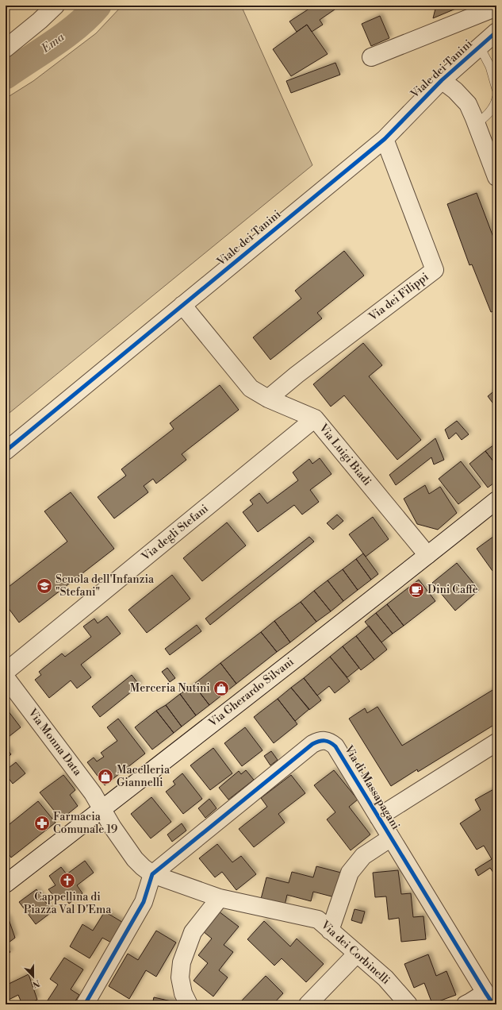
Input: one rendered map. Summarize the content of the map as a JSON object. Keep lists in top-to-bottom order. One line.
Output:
{"streets":{"street":["Viale dei Tanini","Via dei Filippi","Via Luigi Biadi","Via degli Stefani","Via Gherardo Silvani","Via Monna Data","Via di Massapagani","Via dei Corbinelli"]},"crossings":[["Viale dei Tanini","Via dei Filippi"],["Viale dei Tanini","Via Luigi Biadi"],["Via dei Filippi","Via Luigi Biadi"],["Via Luigi Biadi","Via degli Stefani"],["Via Luigi Biadi","Via Gherardo Silvani"],["Via Gherardo Silvani","Via Monna Data"],["Via Monna Data","Via di Massapagani"],["Via Monna Data","Via dei Corbinelli"],["Via di Massapagani","Via dei Corbinelli"]],"water":["Ema"],"places":{"school or university":["Scuola dell'Infanzia \"Stefani\""],"cafe":["Dini Caffè"],"shop":["Merceria Nutini","Macelleria Giannelli"],"pharmacy":["Farmacia Comunale 19"],"church":["Cappellina di Piazza Val D'Ema"]},"north":"bottom"}
